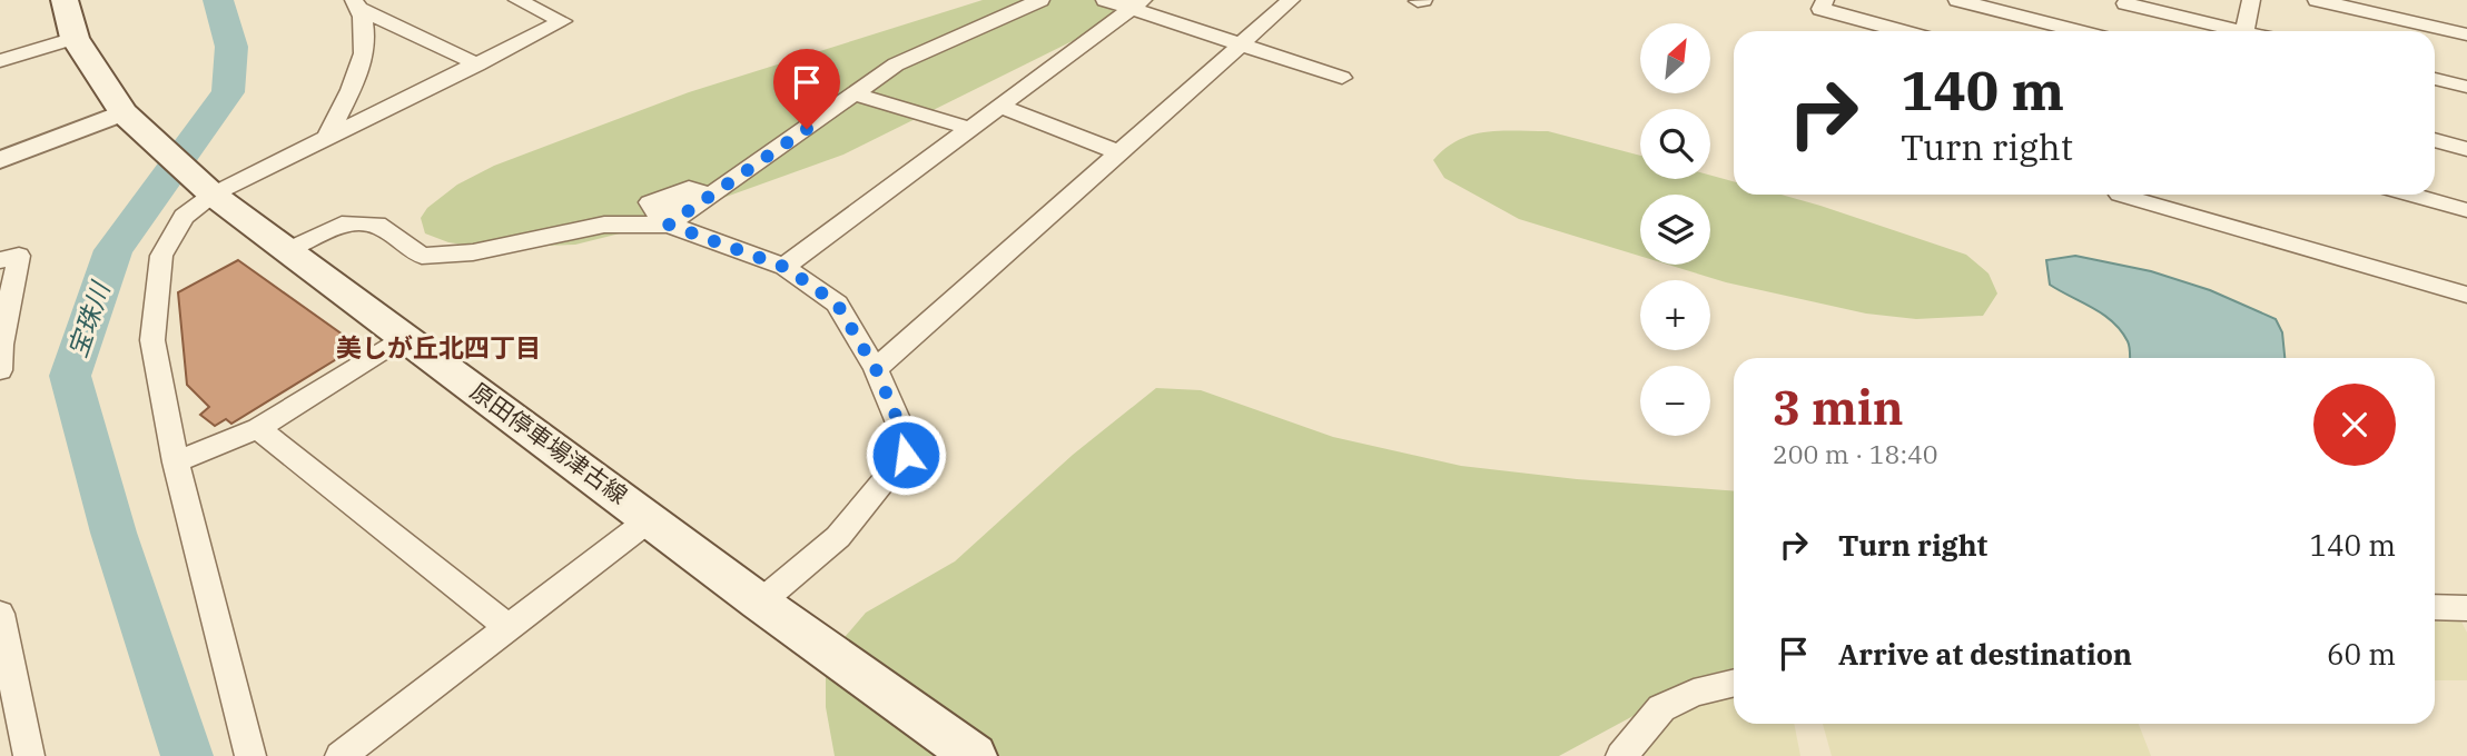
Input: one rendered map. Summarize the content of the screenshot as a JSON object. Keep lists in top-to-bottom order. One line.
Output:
{"streets":{"main road":["原田停車場津古線"]},"districts":["美しが丘北四丁目"],"water":["宝珠川"],"north":"top right","page":{"map_buttons":["+","−"],"turn":["140 m","Turn right"],"heading":["3 min","200 m · 18:40"],"list":[{"name":"Turn right","value":"140 m"},{"name":"Arrive at destination","value":"60 m"}]}}
